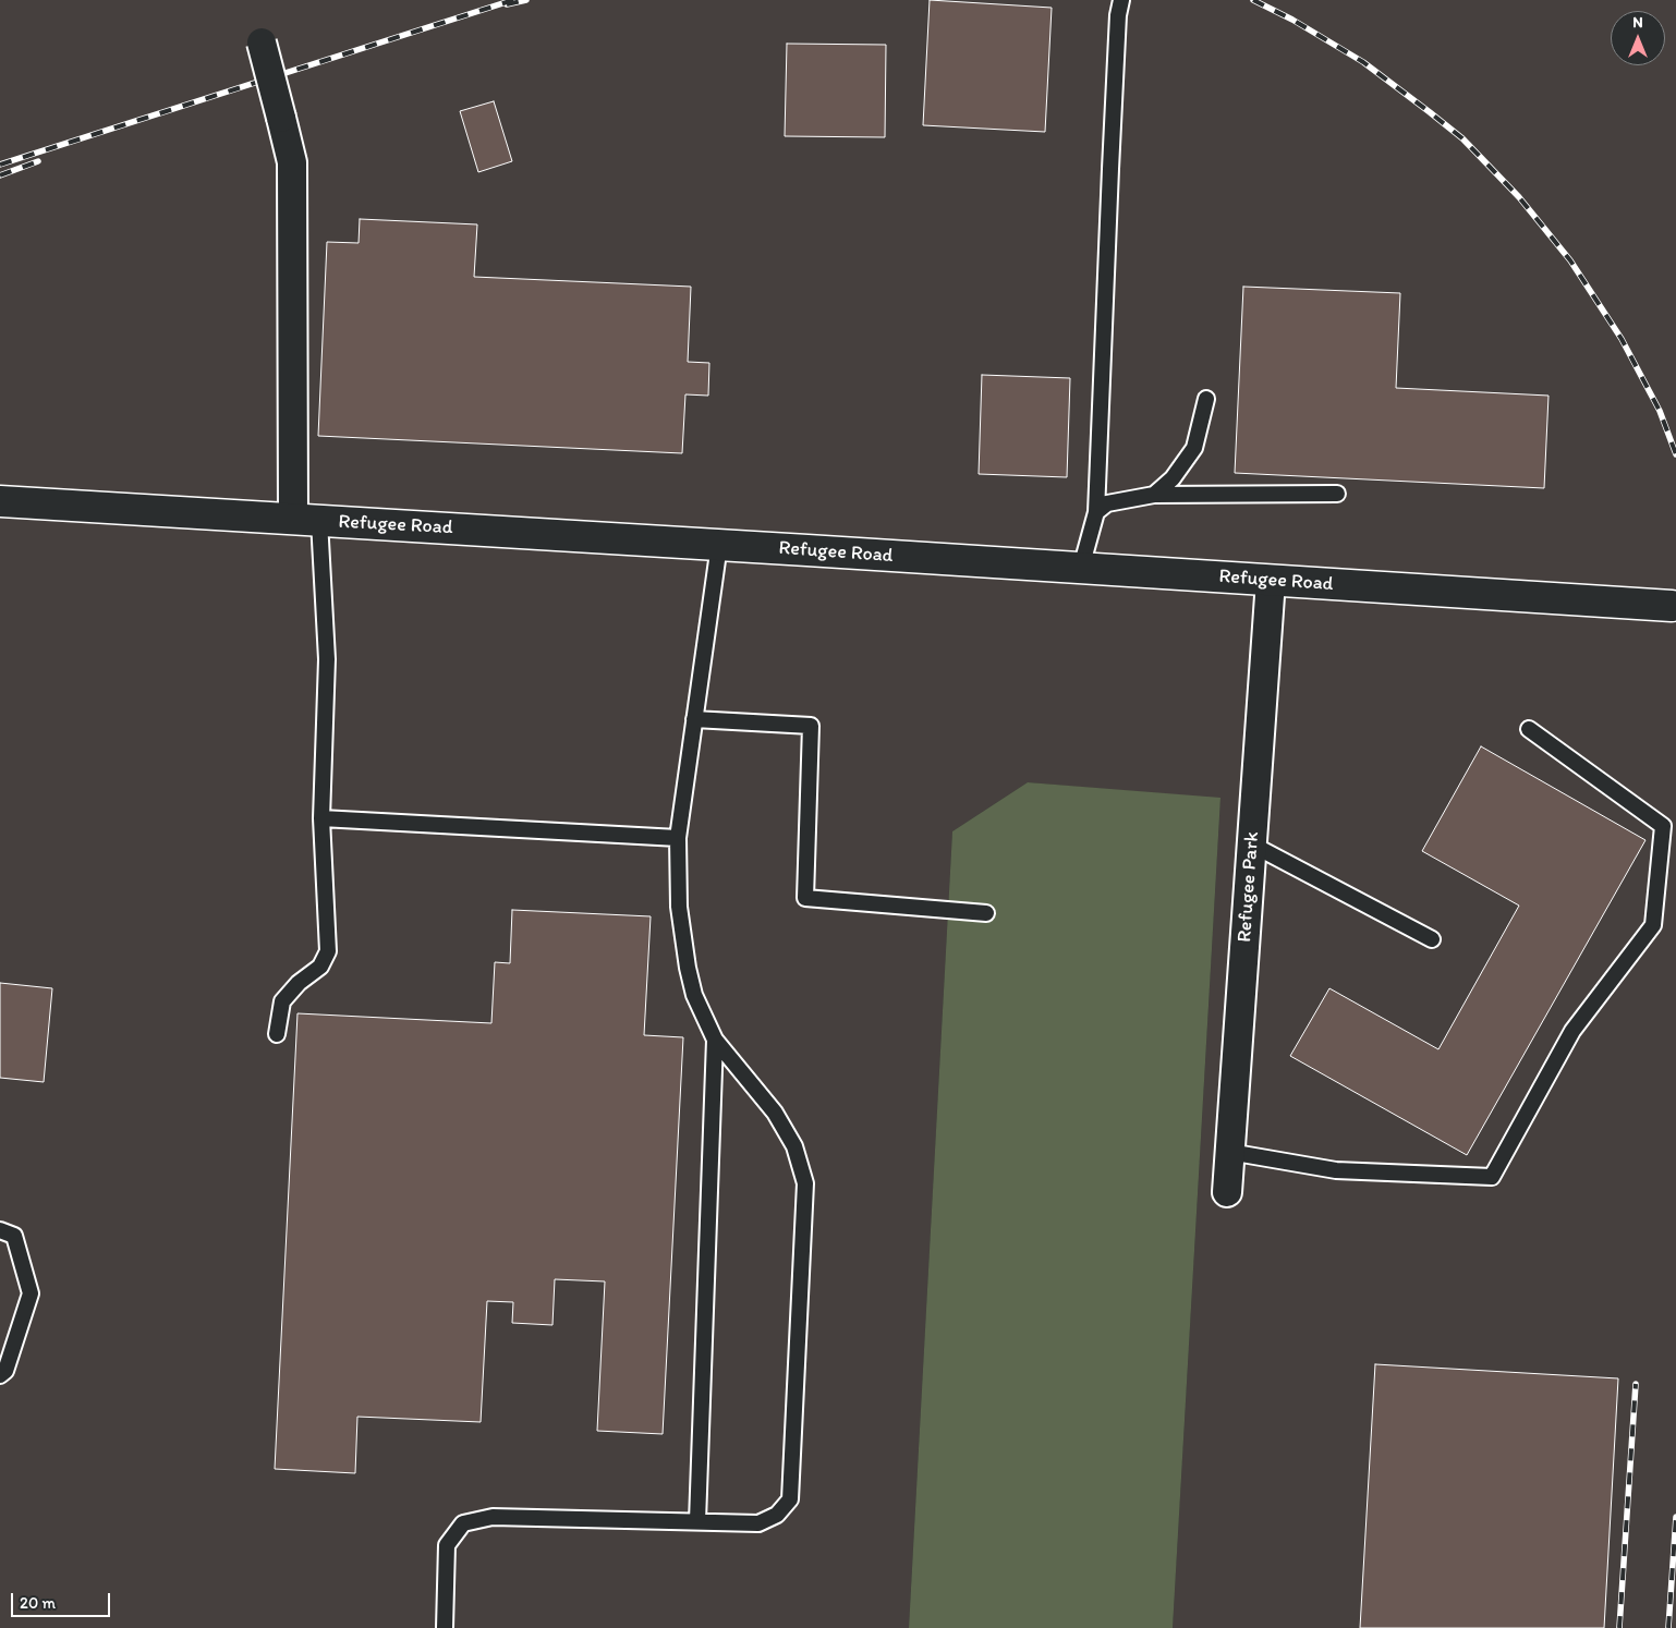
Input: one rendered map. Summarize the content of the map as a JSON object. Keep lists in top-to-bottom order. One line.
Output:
{"streets":{"main road":["Refugee Road"],"street":["Refugee Park"]},"crossings":[["Refugee Road","Refugee Park"]],"scale_bar":"20 m","north":"top"}
